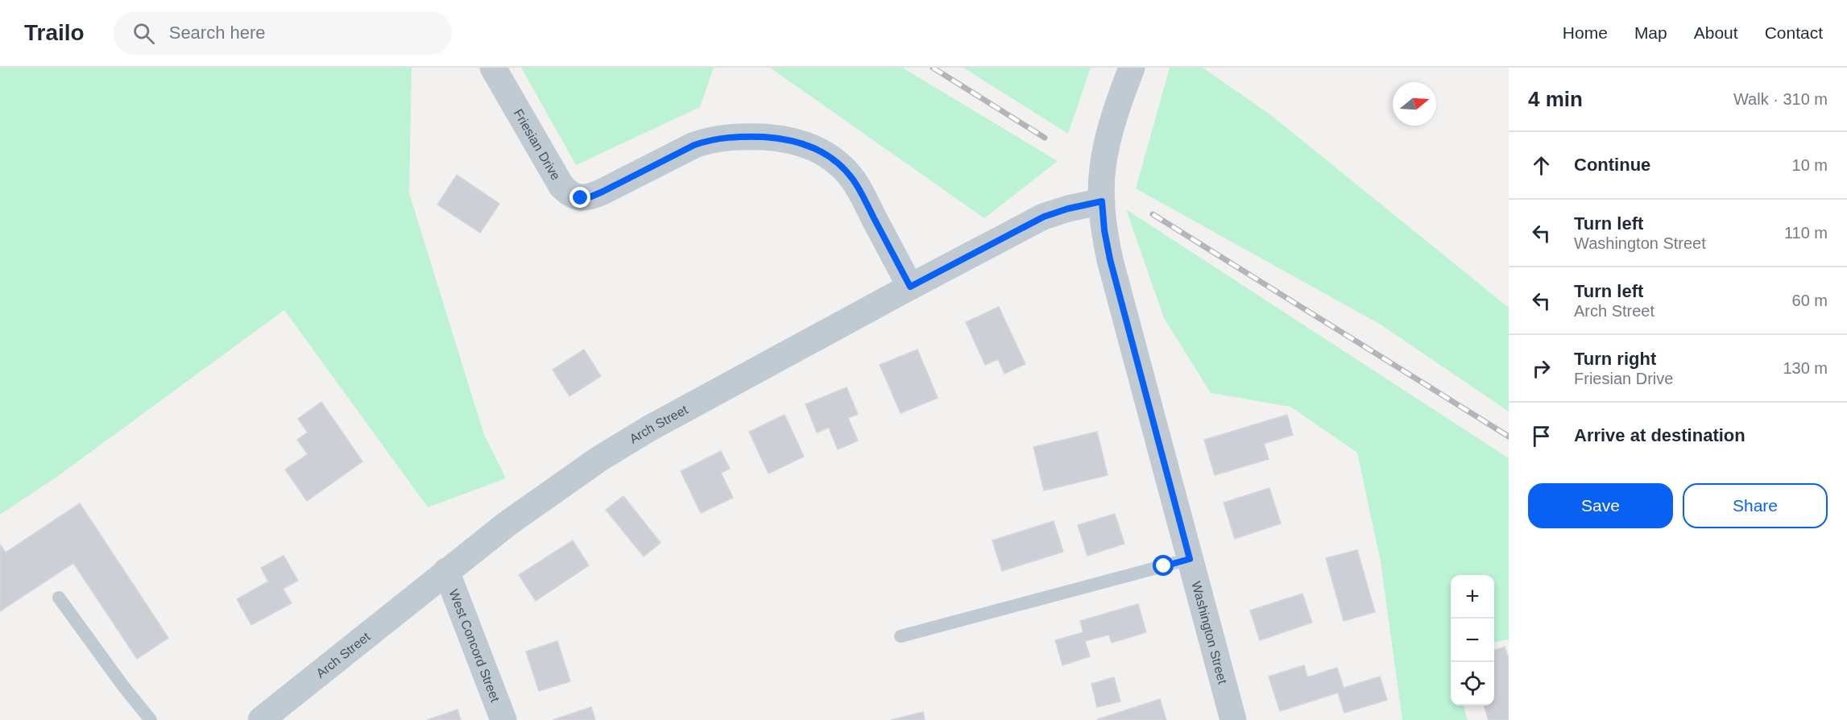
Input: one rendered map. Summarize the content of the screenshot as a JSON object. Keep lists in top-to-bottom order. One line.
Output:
{"streets":{"street":["Friesian Drive","Arch Street","Washington Street","West Concord Street"]},"crossings":[["Friesian Drive","Arch Street"],["Arch Street","Washington Street"],["Arch Street","West Concord Street"]],"north":"right","page":{"header":"Trailo","search":"Search here","nav":["Home","Map","About","Contact"],"heading":["4 min","Walk · 310 m"],"list":[["Continue","10 m"],["Turn left","Washington Street","110 m"],["Turn left","Arch Street","60 m"],["Turn right","Friesian Drive","130 m"],"Arrive at destination"],"buttons":["Save","Share"],"map_buttons":["+","−"]}}
